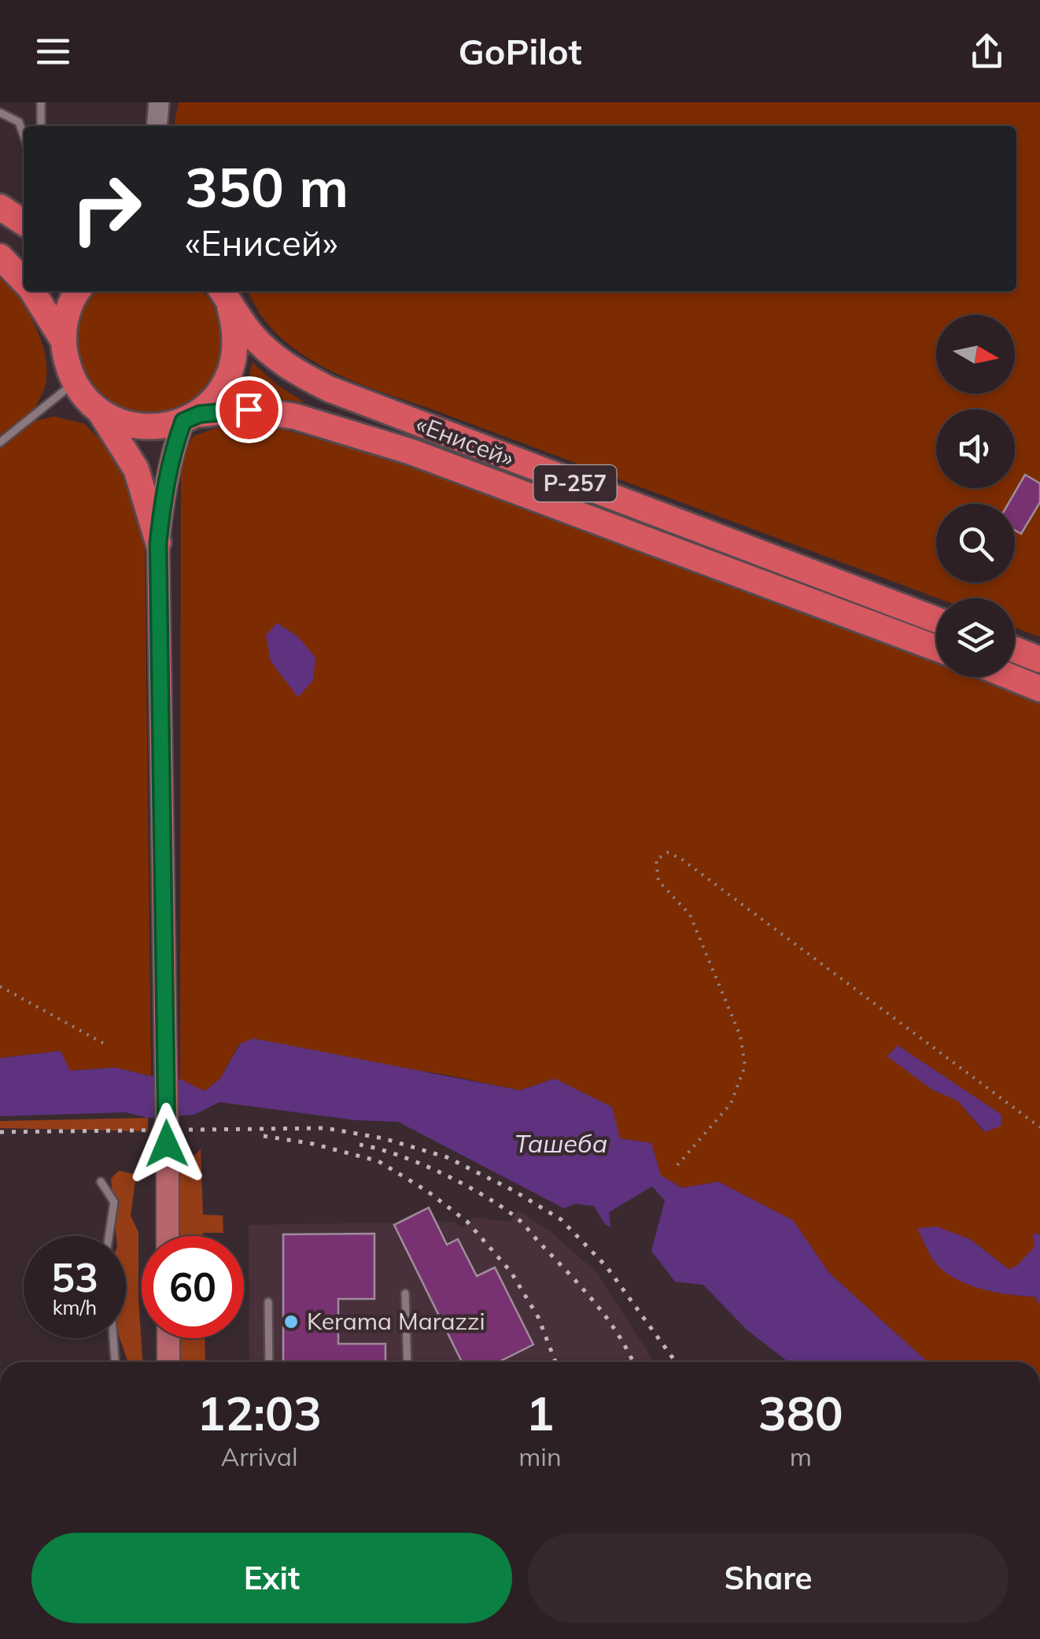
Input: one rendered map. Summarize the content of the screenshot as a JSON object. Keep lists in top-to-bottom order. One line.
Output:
{"streets":{"highway":["«Енисей»","Р-257"]},"water":["Ташеба"],"places":["Kerama Marazzi"],"north":"right","page":{"header":"GoPilot","turn":["350 m","«Енисей»"],"speed":"53 km/h","limit":"60","eta":["12:03","Arrival","1","min","380","m"],"buttons":["Exit","Share"]}}
